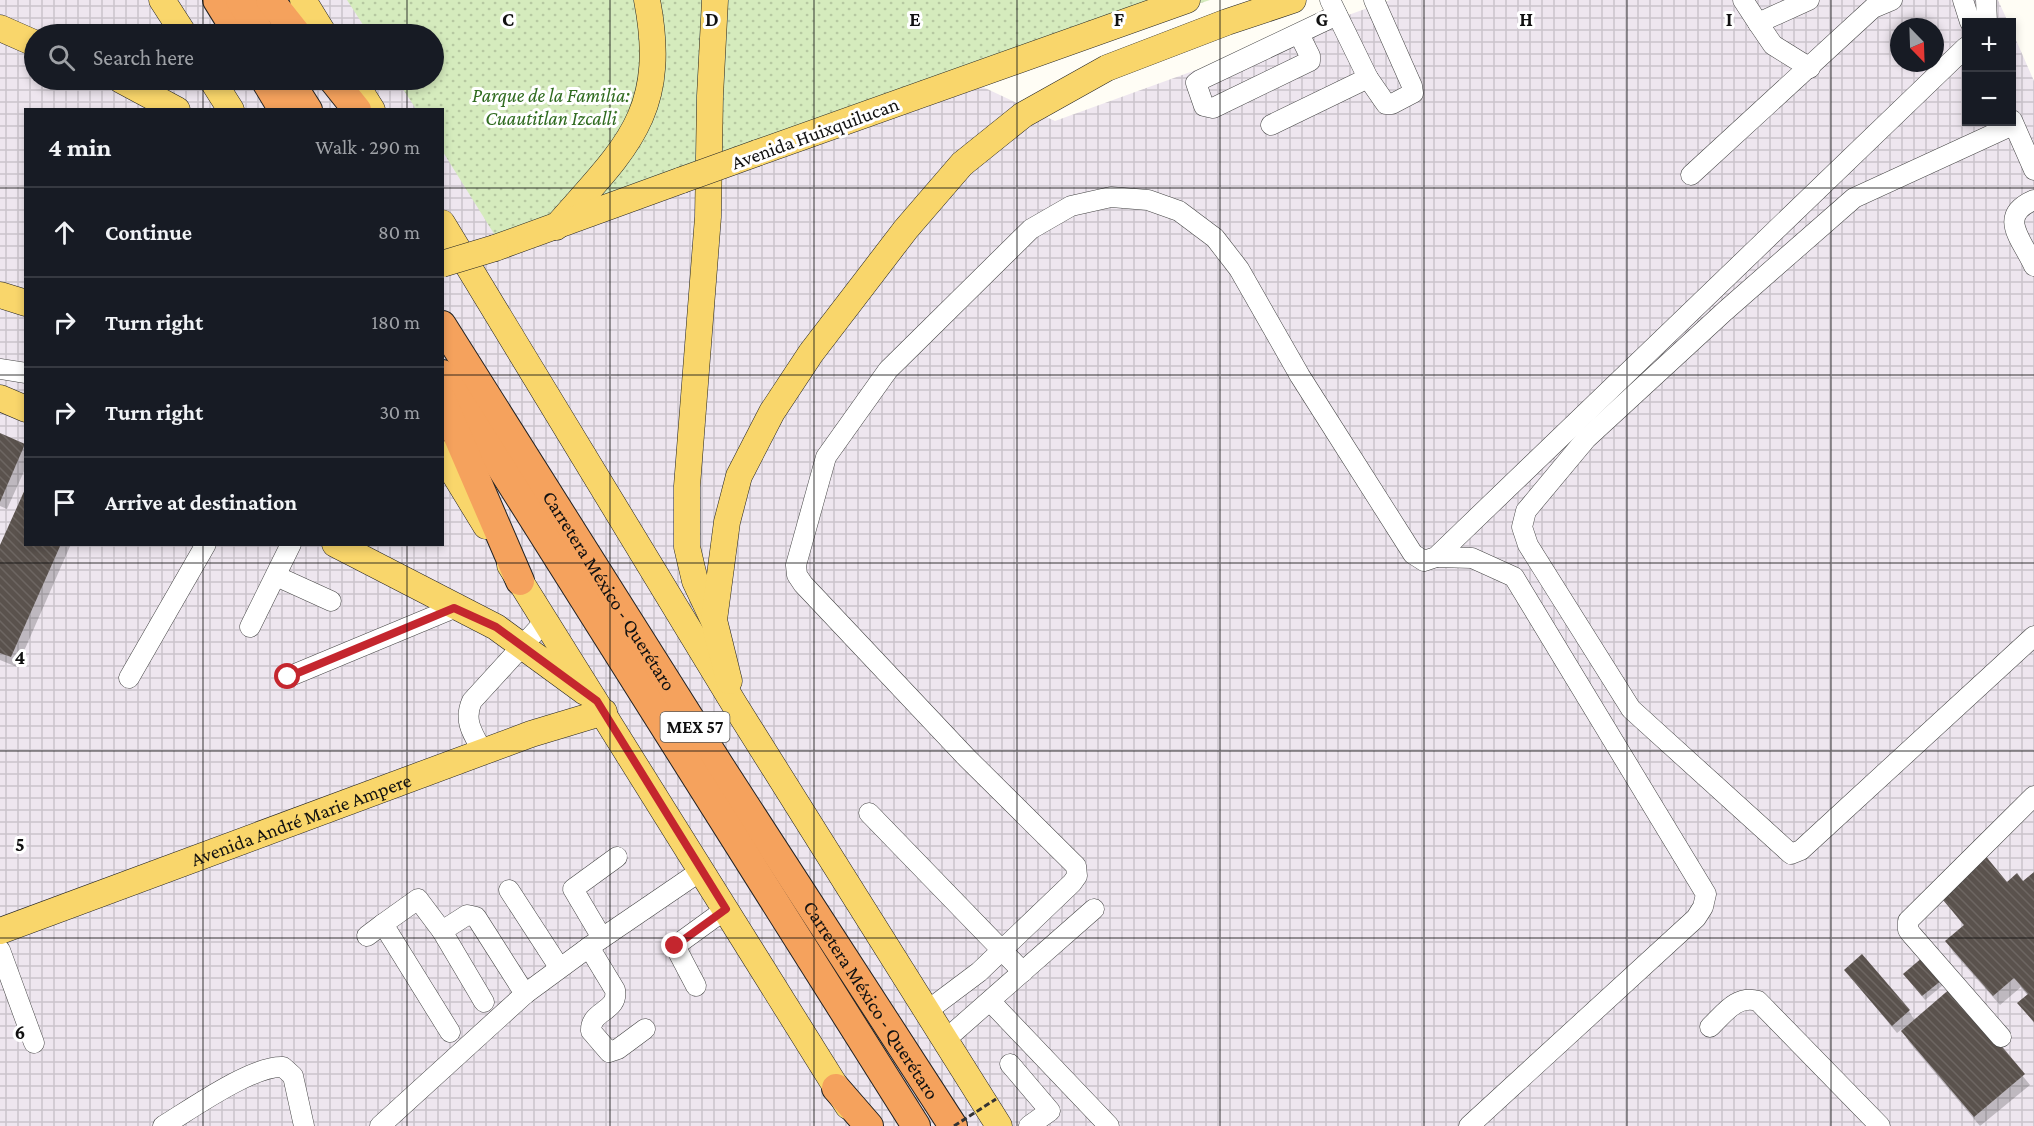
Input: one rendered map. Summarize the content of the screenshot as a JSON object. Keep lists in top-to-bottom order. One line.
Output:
{"streets":{"highway":["Carretera México - Querétaro","MEX 57"],"main road":["Avenida Huixquilucan","Avenida André Marie Ampere"]},"parks":["Parque de la Familia: Cuautitlan Izcalli"],"north":"bottom right","page":{"map_buttons":["+","−"],"search":"Search here","heading":["4 min","Walk · 290 m"],"list":[["Continue","80 m"],["Turn right","180 m"],["Turn right","30 m"],"Arrive at destination"]},"grid":{"columns":["C","D","E","F","G","H","I"],"rows":["4","5","6"]}}
